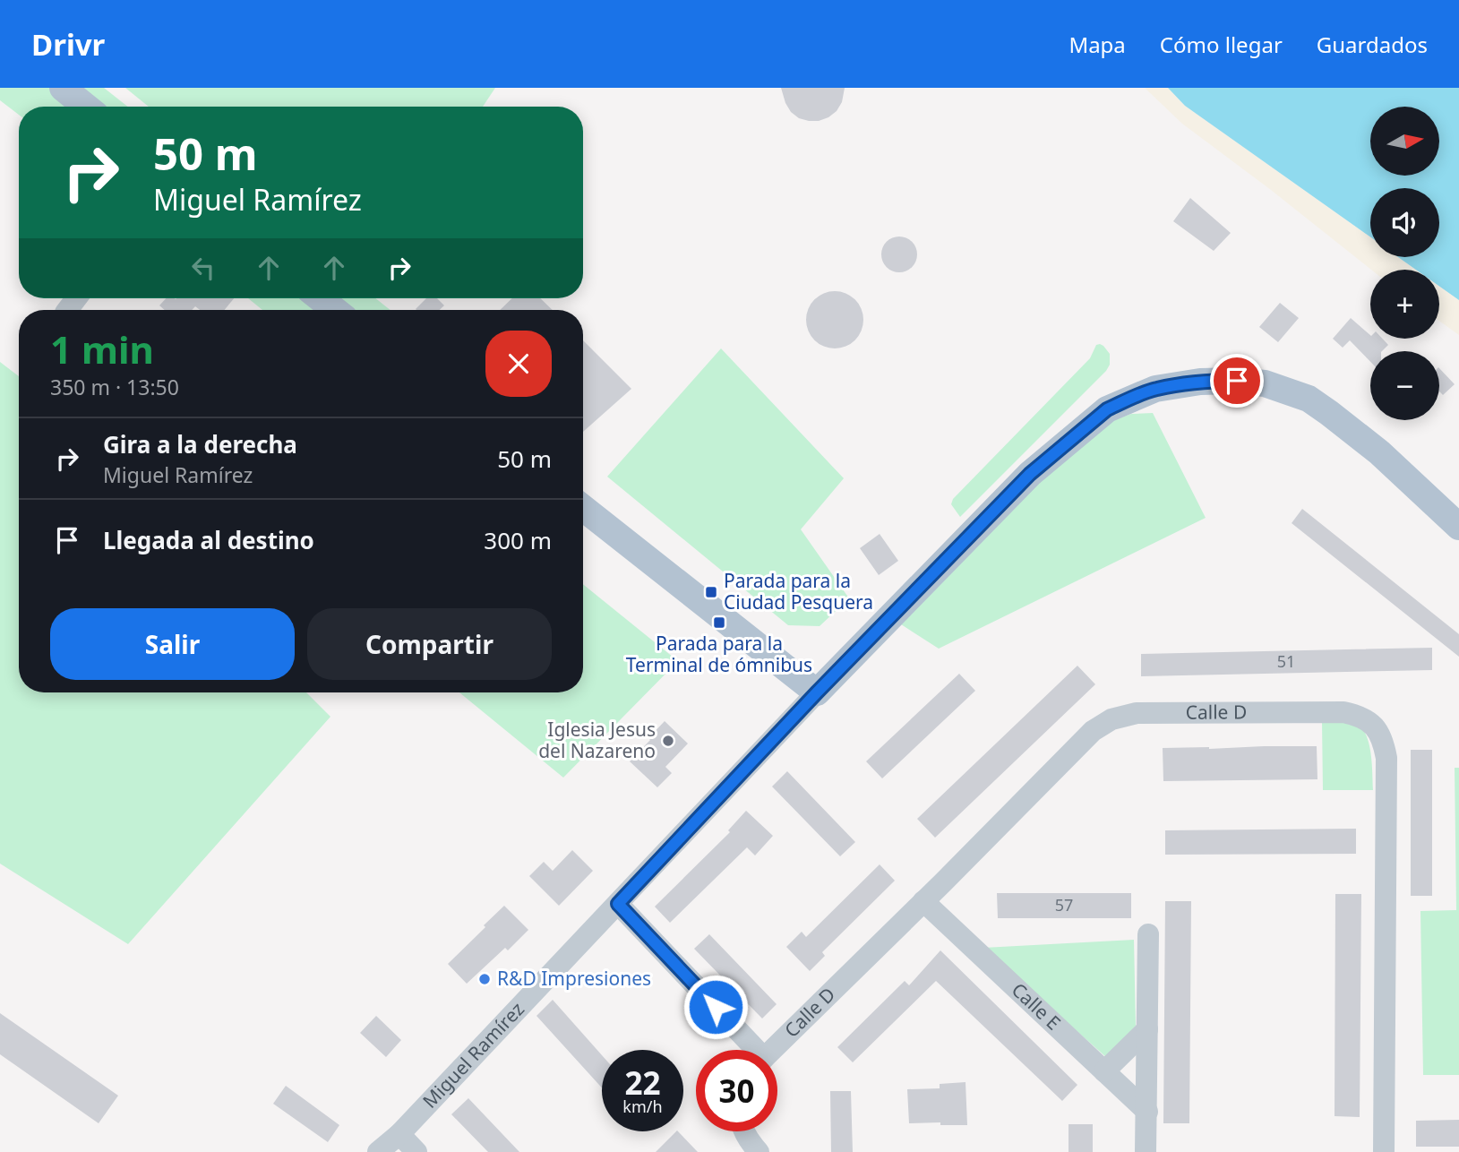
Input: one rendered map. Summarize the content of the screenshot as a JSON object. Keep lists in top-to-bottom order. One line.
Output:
{"streets":{"main road":["Miguel Ramírez"],"street":["Calle D","Calle E"]},"crossings":[["Calle D","Calle E"]],"places":{"transit":["Parada para la Ciudad Pesquera","Parada para la Terminal de ómnibus"],"other":["Iglesia Jesus del Nazareno","R&D Impresiones"]},"house_numbers":["51","57"],"north":"right","page":{"header":"Drivr","nav":["Mapa","Cómo llegar","Guardados"],"map_buttons":["+","−"],"turn":["50 m","Miguel Ramírez"],"heading":["1 min","350 m · 13:50"],"list":[{"name":"Gira a la derecha","note":"Miguel Ramírez","value":"50 m"},{"name":"Llegada al destino","value":"300 m"}],"buttons":["Salir","Compartir"],"speed":"22 km/h","limit":"30"}}
